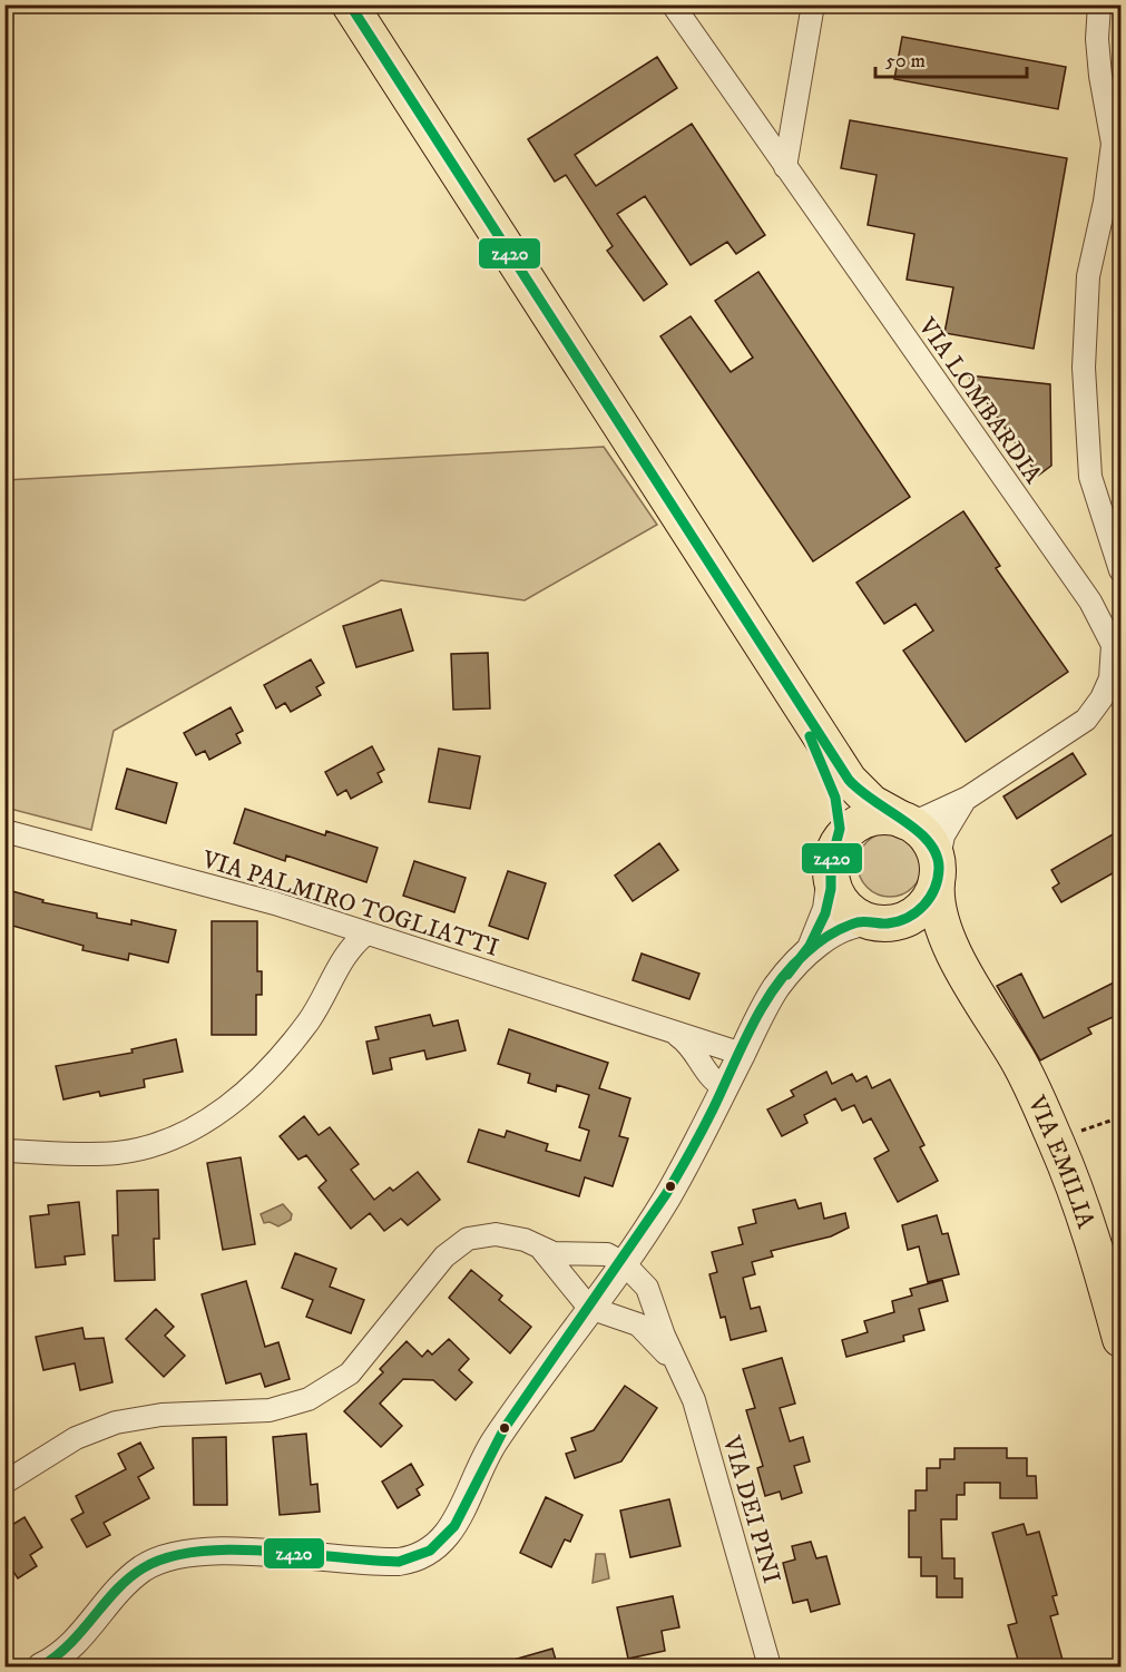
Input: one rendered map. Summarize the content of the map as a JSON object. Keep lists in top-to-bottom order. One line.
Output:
{"streets":{"main road":["VIA EMILIA"],"street":["VIA LOMBARDIA","VIA PALMIRO TOGLIATTI","VIA DEI PINI"]},"crossings":[["VIA LOMBARDIA","VIA EMILIA"]],"lines":["transit line z420"],"scale_bar":"50 m"}
